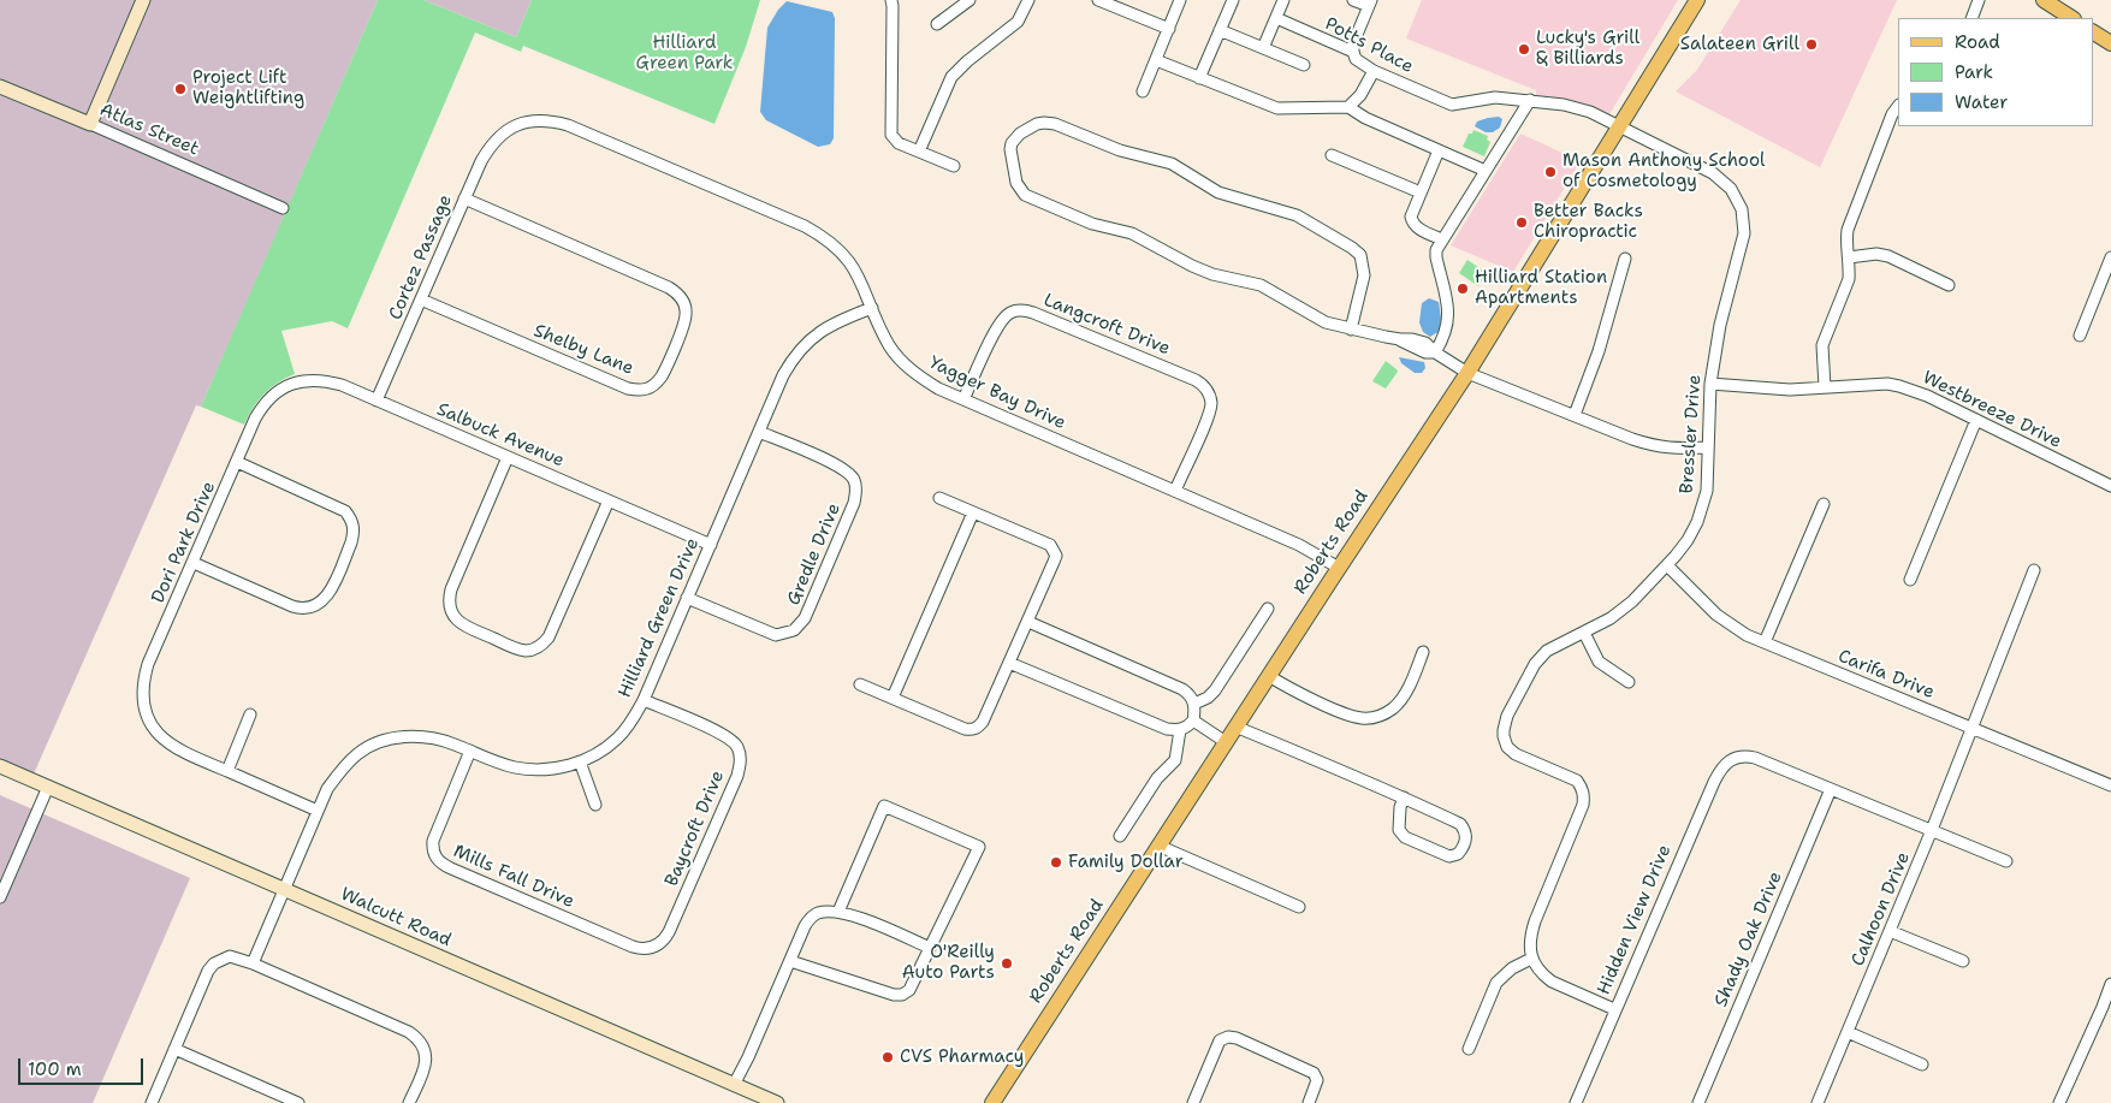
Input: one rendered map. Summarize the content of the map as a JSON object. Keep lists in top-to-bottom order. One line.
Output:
{"streets":{"main road":["Roberts Road"],"street":["Potts Place","Atlas Street","Cortez Passage","Langcroft Drive","Shelby Lane","Yagger Bay Drive","Westbreeze Drive","Bressler Drive","Salbuck Avenue","Dori Park Drive","Gredle Drive","Hilliard Green Drive","Carifa Drive","Baycroft Drive","Mills Fall Drive","Calhoon Drive","Walcutt Road","Hidden View Drive","Shady Oak Drive"]},"crossings":[["Potts Place","Bressler Drive"],["Potts Place","Roberts Road"],["Cortez Passage","Shelby Lane"],["Cortez Passage","Yagger Bay Drive"],["Cortez Passage","Salbuck Avenue"],["Langcroft Drive","Yagger Bay Drive"],["Yagger Bay Drive","Roberts Road"],["Yagger Bay Drive","Hilliard Green Drive"],["Westbreeze Drive","Bressler Drive"],["Bressler Drive","Roberts Road"],["Bressler Drive","Carifa Drive"],["Salbuck Avenue","Dori Park Drive"],["Salbuck Avenue","Hilliard Green Drive"],["Gredle Drive","Hilliard Green Drive"],["Hilliard Green Drive","Baycroft Drive"],["Hilliard Green Drive","Mills Fall Drive"],["Hilliard Green Drive","Walcutt Road"],["Carifa Drive","Calhoon Drive"],["Baycroft Drive","Mills Fall Drive"],["Hidden View Drive","Shady Oak Drive"]],"parks":["Hilliard Green Park"],"places":["Salateen Grill","Lucky's Grill & Billiards","Project Lift Weightlifting","Mason Anthony School of Cosmetology","Better Backs Chiropractic","Hilliard Station Apartments","Family Dollar","O'Reilly Auto Parts","CVS Pharmacy"],"legend":["Road","Park","Water"],"scale_bar":"100 m"}
